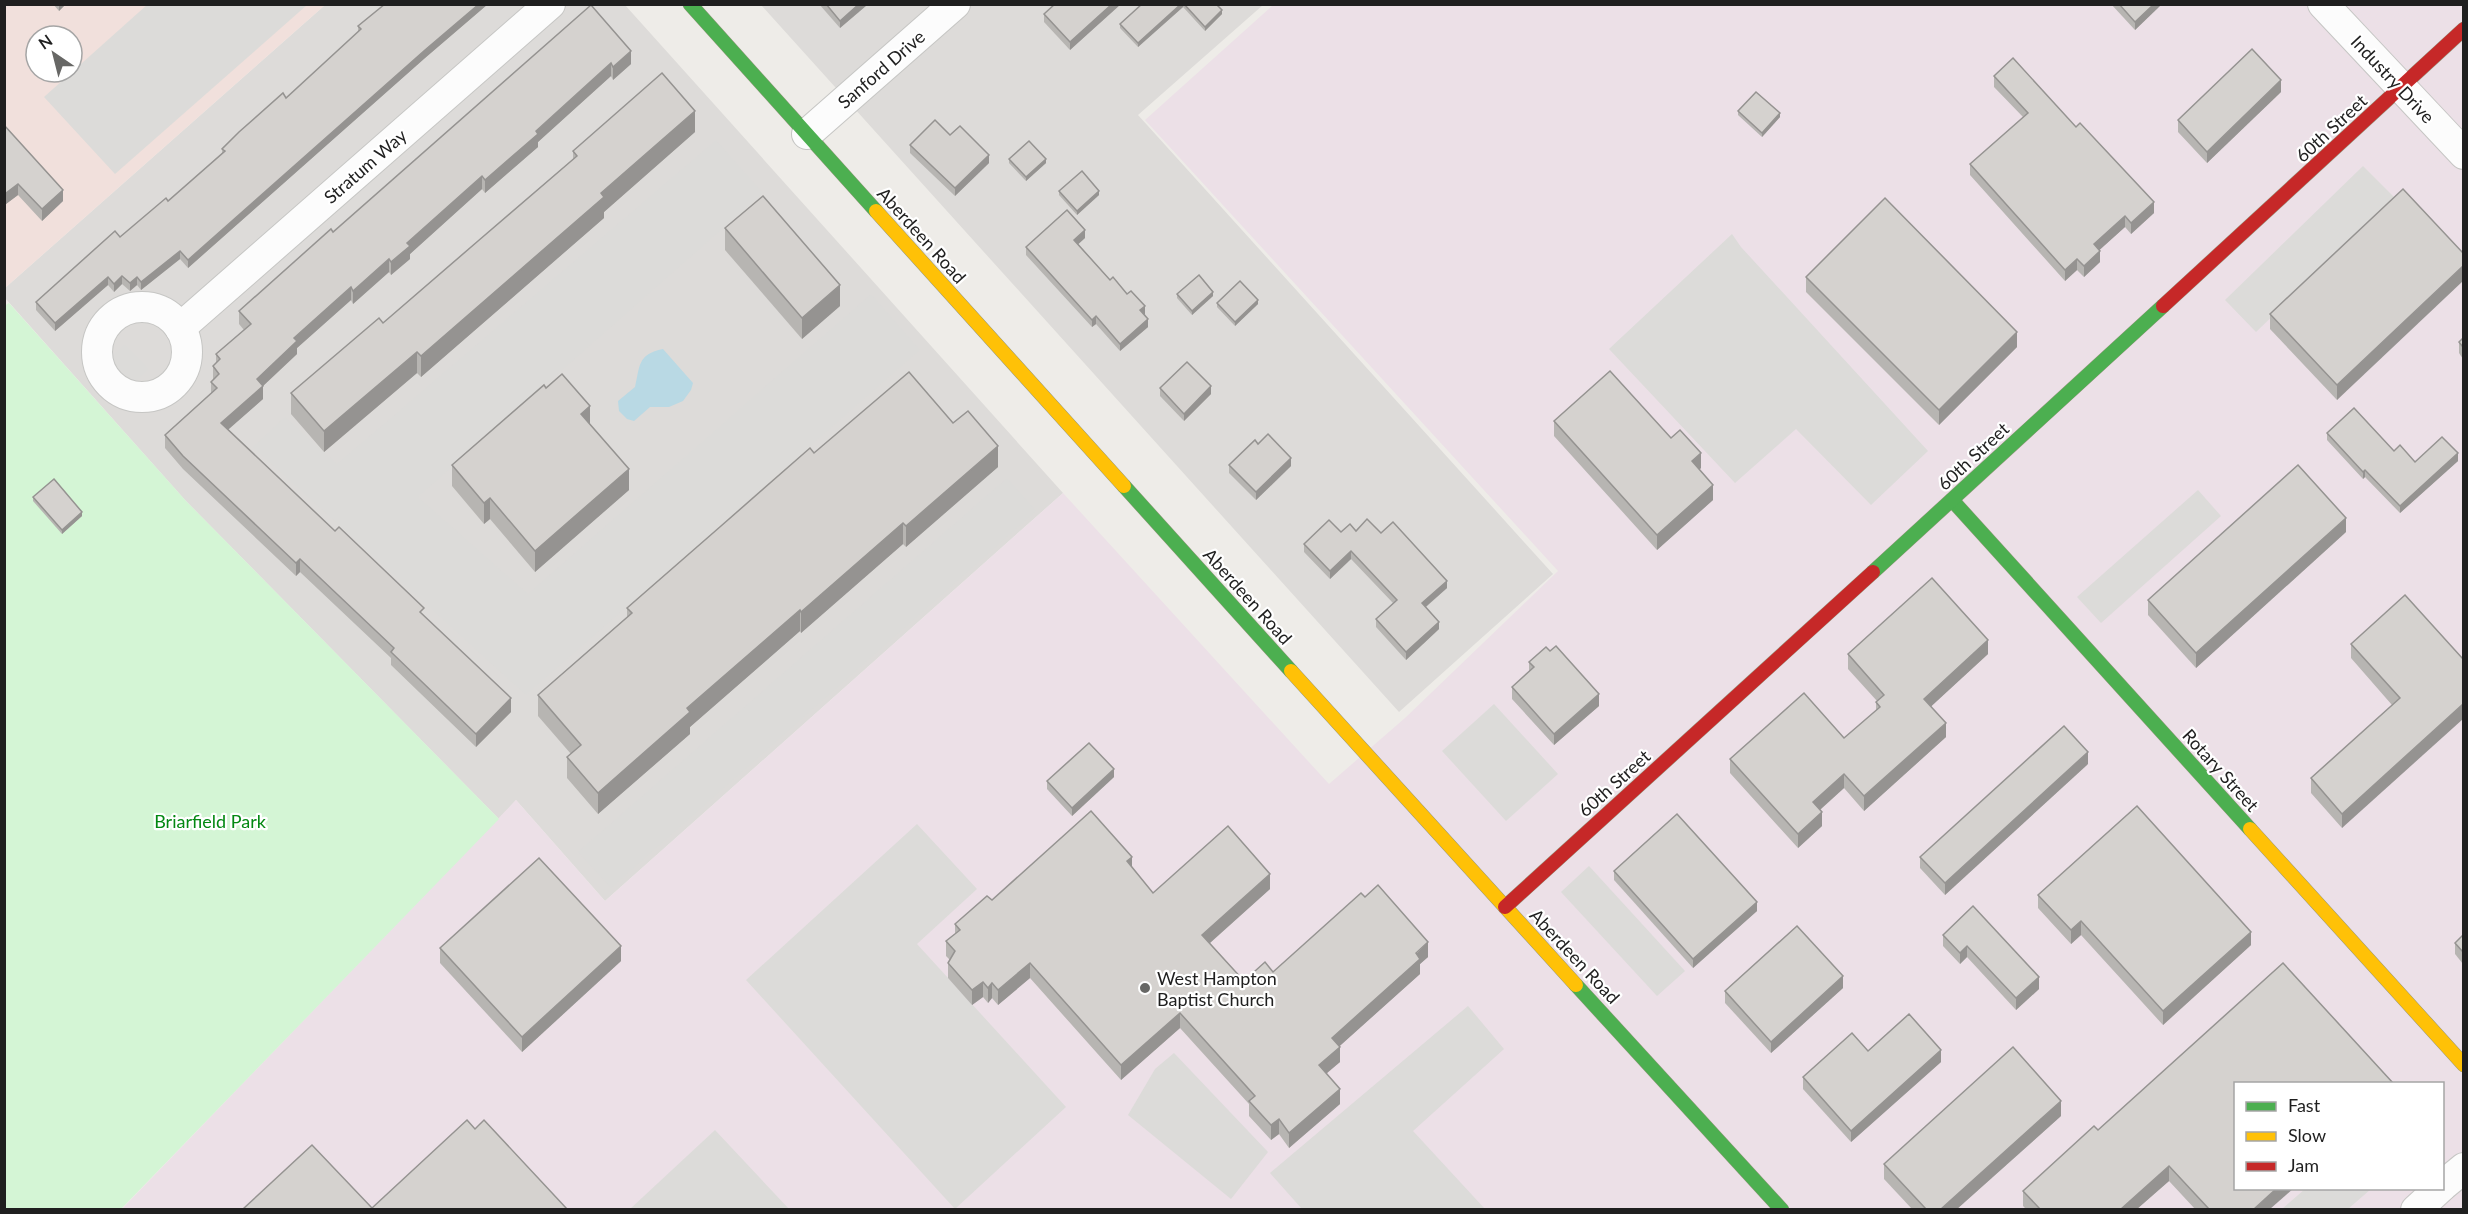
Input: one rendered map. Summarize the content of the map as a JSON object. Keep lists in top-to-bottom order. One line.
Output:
{"streets":{"street":["Sanford Drive","Industry Drive","60th Street","Stratum Way","Aberdeen Road","Rotary Street"]},"crossings":[["Sanford Drive","Aberdeen Road"],["Industry Drive","60th Street"],["60th Street","Aberdeen Road"],["60th Street","Rotary Street"]],"parks":["Briarfield Park"],"places":["West Hampton Baptist Church"],"legend":["Fast","Slow","Jam"],"north":"top left"}
